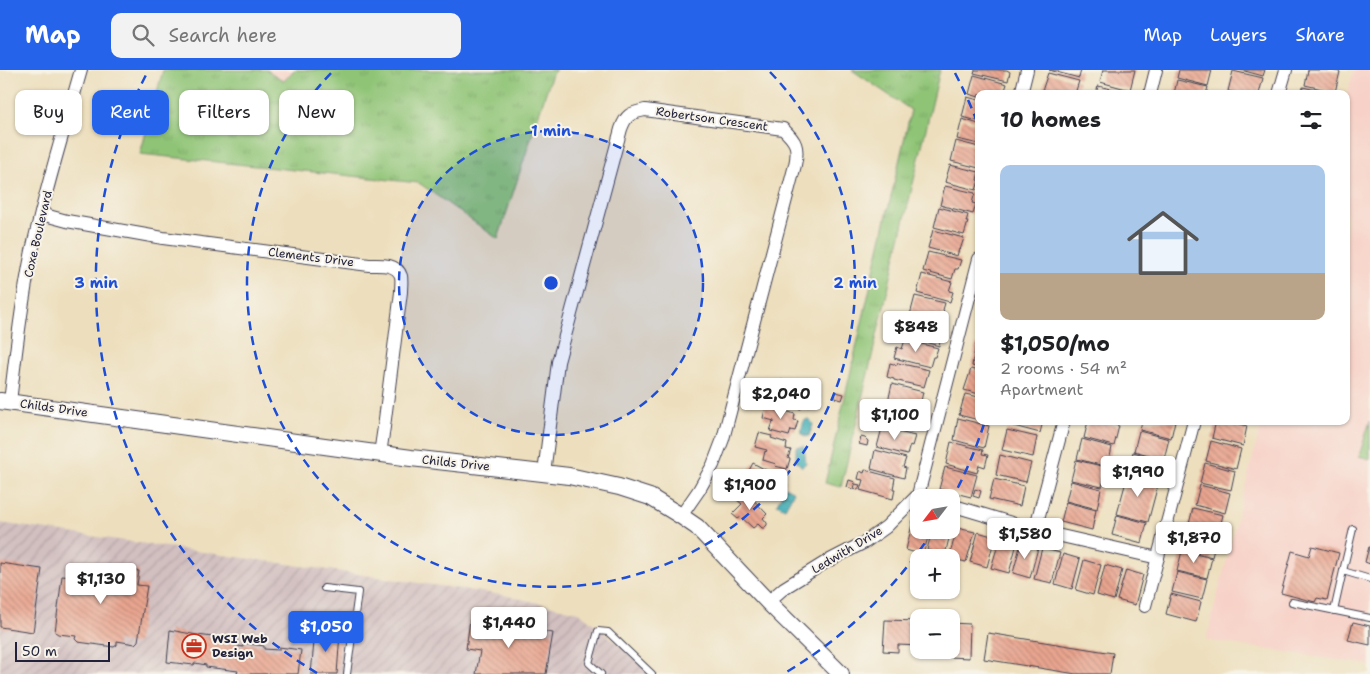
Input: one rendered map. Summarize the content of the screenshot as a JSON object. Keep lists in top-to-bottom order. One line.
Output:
{"streets":{"street":["Robertson Crescent","Coxe Boulevard","Clements Drive","Childs Drive","Ledwith Drive"]},"crossings":[["Robertson Crescent","Childs Drive"],["Coxe Boulevard","Clements Drive"],["Coxe Boulevard","Childs Drive"],["Clements Drive","Childs Drive"],["Childs Drive","Ledwith Drive"]],"places":{"office":["WSI Web Design"]},"scale_bar":"50 m","north":"bottom left","page":{"header":"Map","search":"Search here","nav":["Map","Layers","Share"],"chip":["Buy","Rent","Filters","New"],"heading":"10 homes","list":[{"name":"$1,050/mo","note":"2 rooms · 54 m² · Apartment"}],"price":["$848","$2,040","$1,100","$1,990","$1,900","$1,580","$1,870","$1,130","$1,440","$1,050"],"map_buttons":["+","−"],"scale":"50 m"},"rings":["1 min","2 min","3 min"]}
